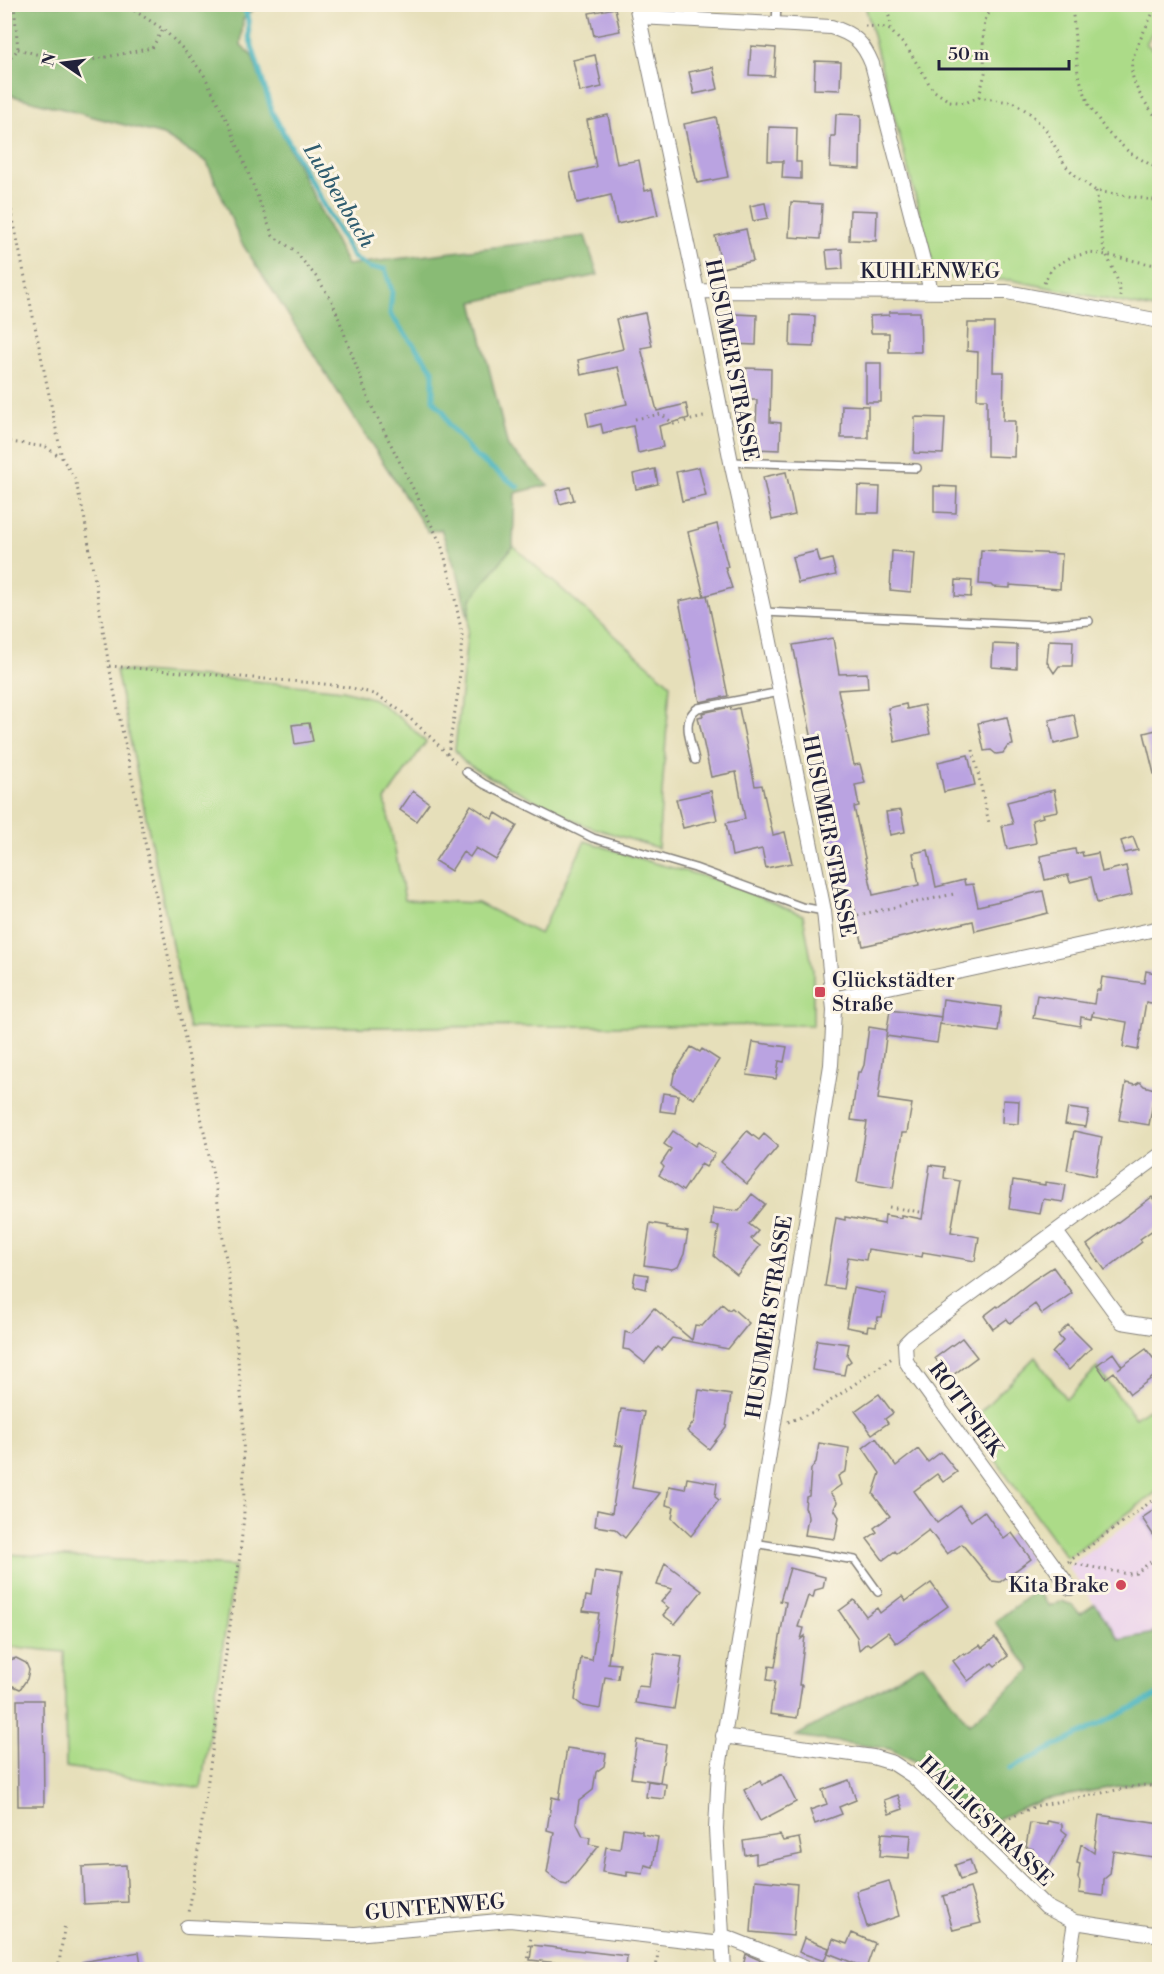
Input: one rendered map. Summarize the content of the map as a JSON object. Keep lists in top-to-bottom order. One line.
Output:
{"streets":{"street":["KUHLENWEG","HUSUMER STRASSE","ROTTSIEK","HALLIGSTRASSE","GUNTENWEG"]},"crossings":[["KUHLENWEG","HUSUMER STRASSE"],["HUSUMER STRASSE","HALLIGSTRASSE"],["HUSUMER STRASSE","GUNTENWEG"]],"water":["Lubbenbach"],"places":{"transit":["Glückstädter Straße"],"other":["Kita Brake"]},"scale_bar":"50 m","north":"left"}
